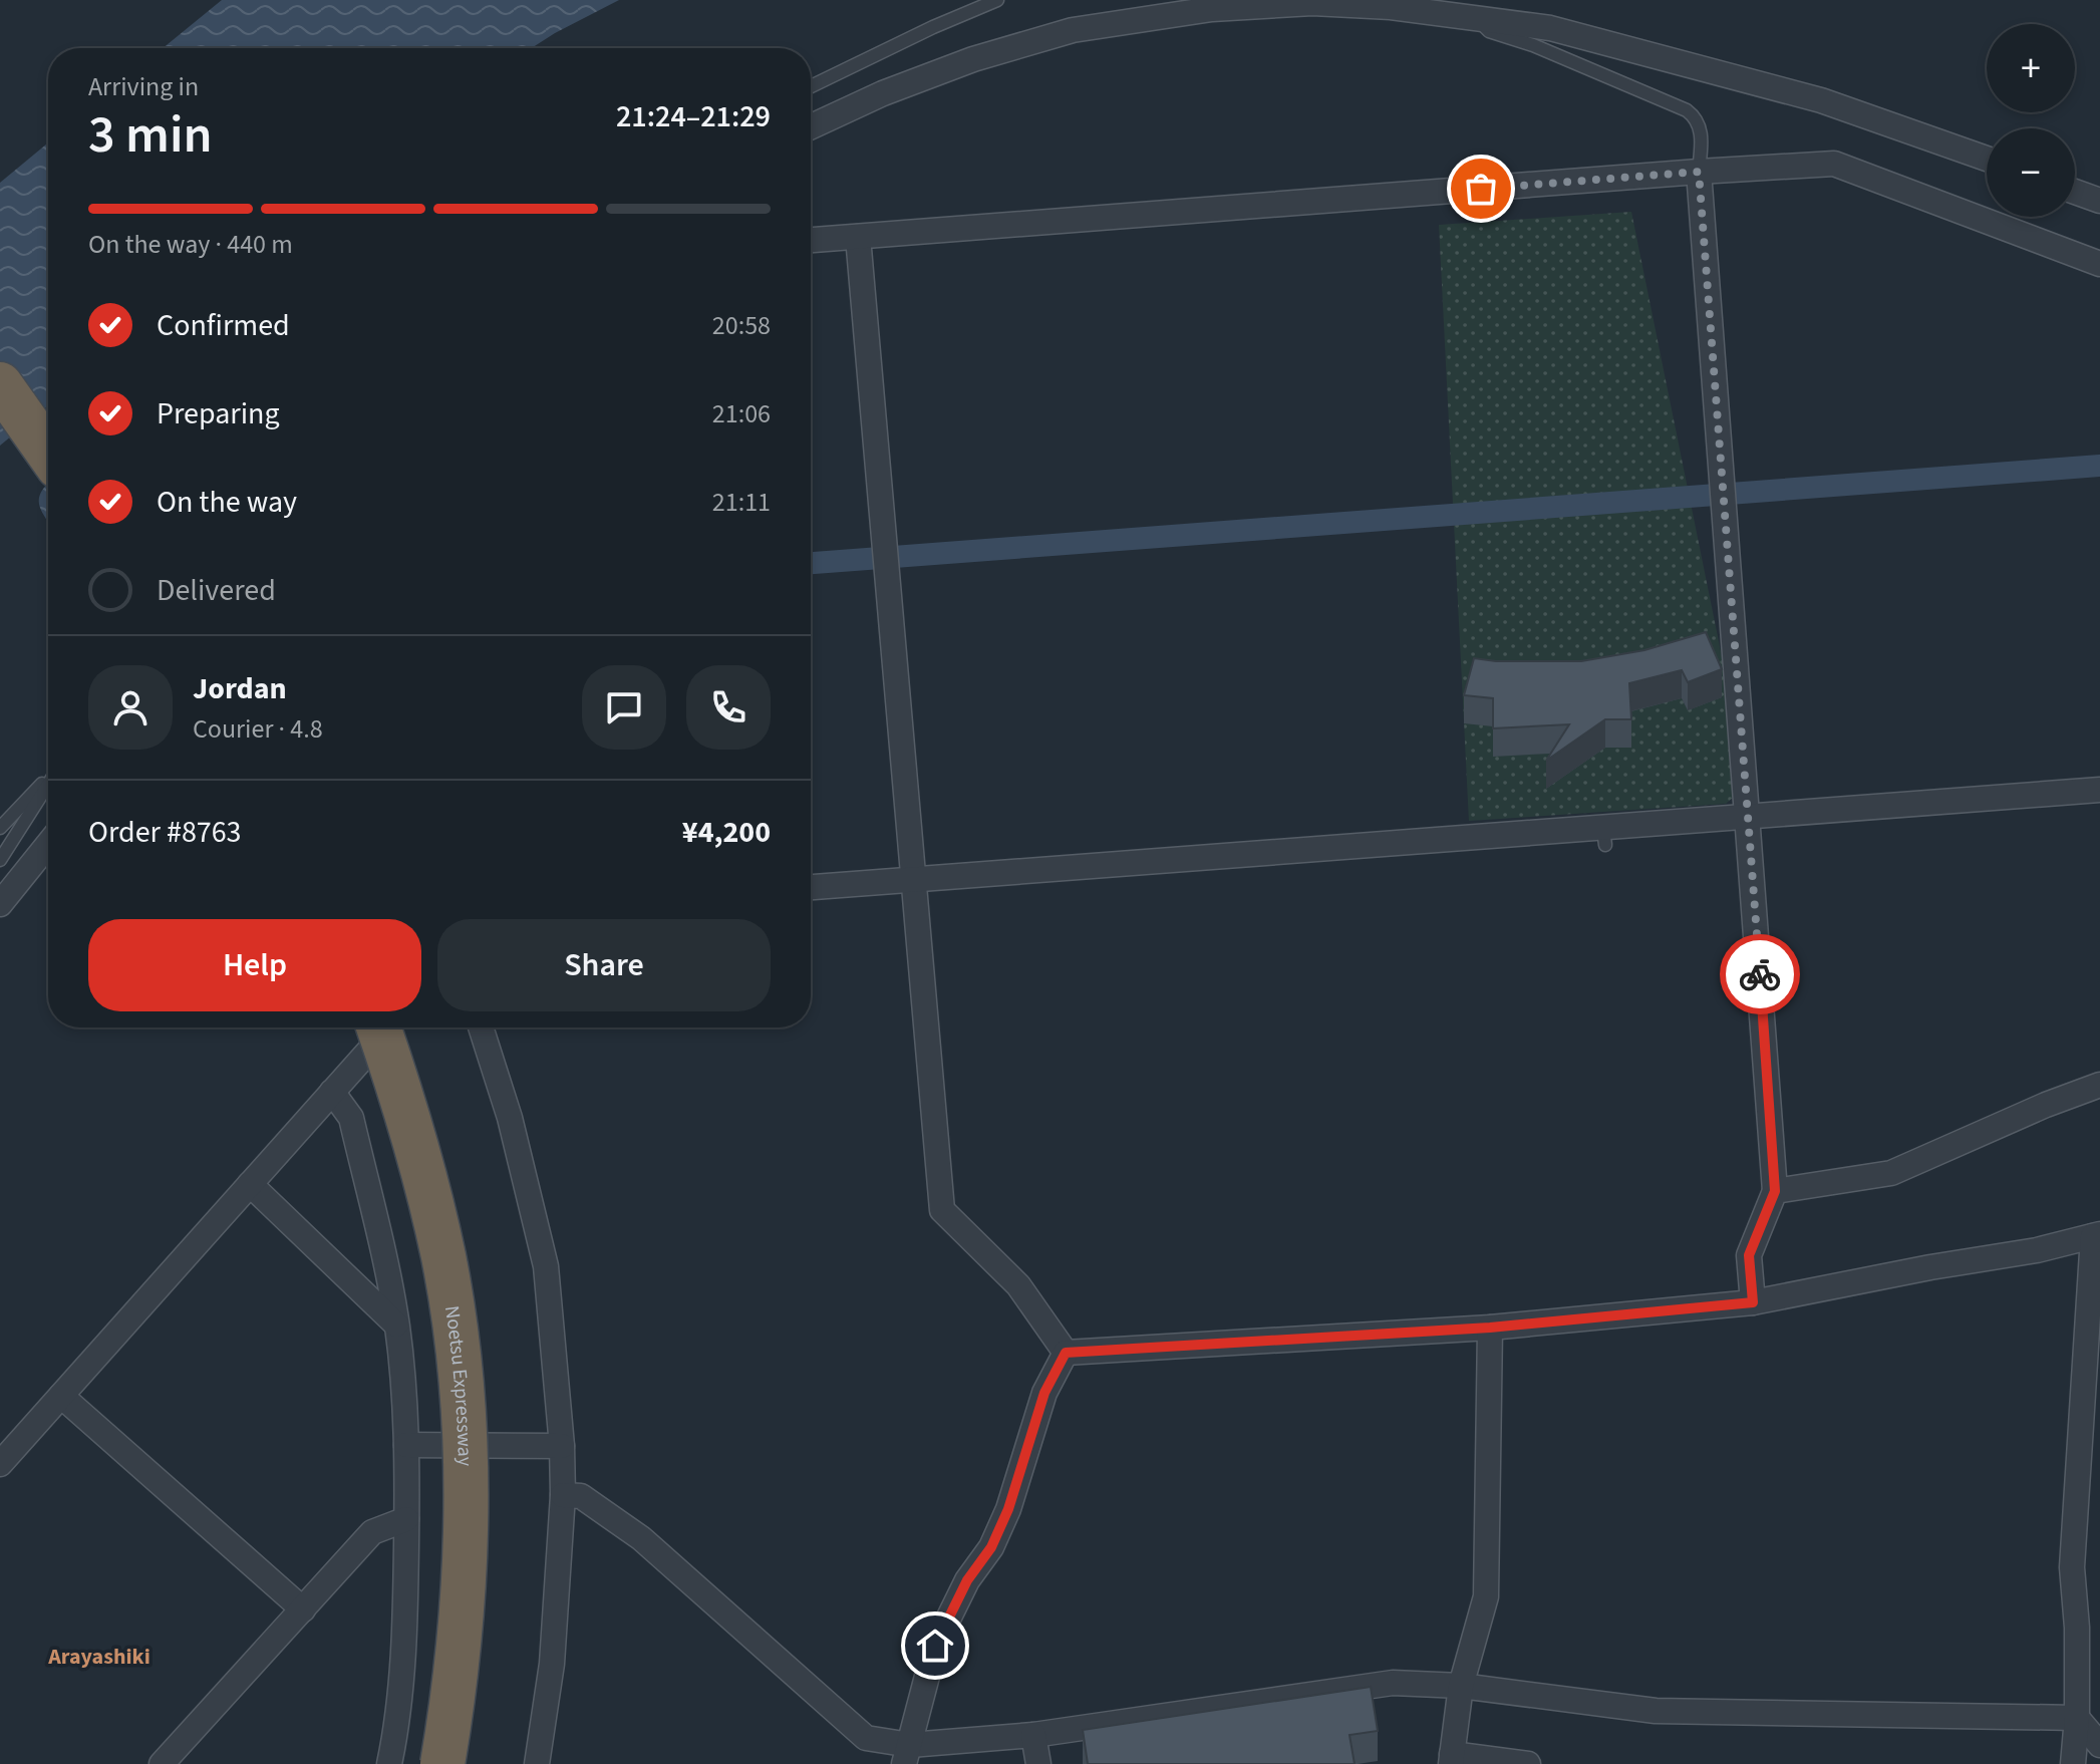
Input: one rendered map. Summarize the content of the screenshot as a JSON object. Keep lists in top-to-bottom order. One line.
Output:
{"streets":{"highway":["Noetsu Expressway"]},"districts":["Arayashiki"],"page":{"map_buttons":["+","−"],"heading":["3 min","Arriving in","21:24–21:29"],"panel":["Jordan","Courier · 4.8","Order #8763","¥4,200"],"bar":"On the way · 440 m","list":[["Confirmed","20:58"],["Preparing","21:06"],["On the way","21:11"],"Delivered"],"buttons":["Help","Share"]}}
